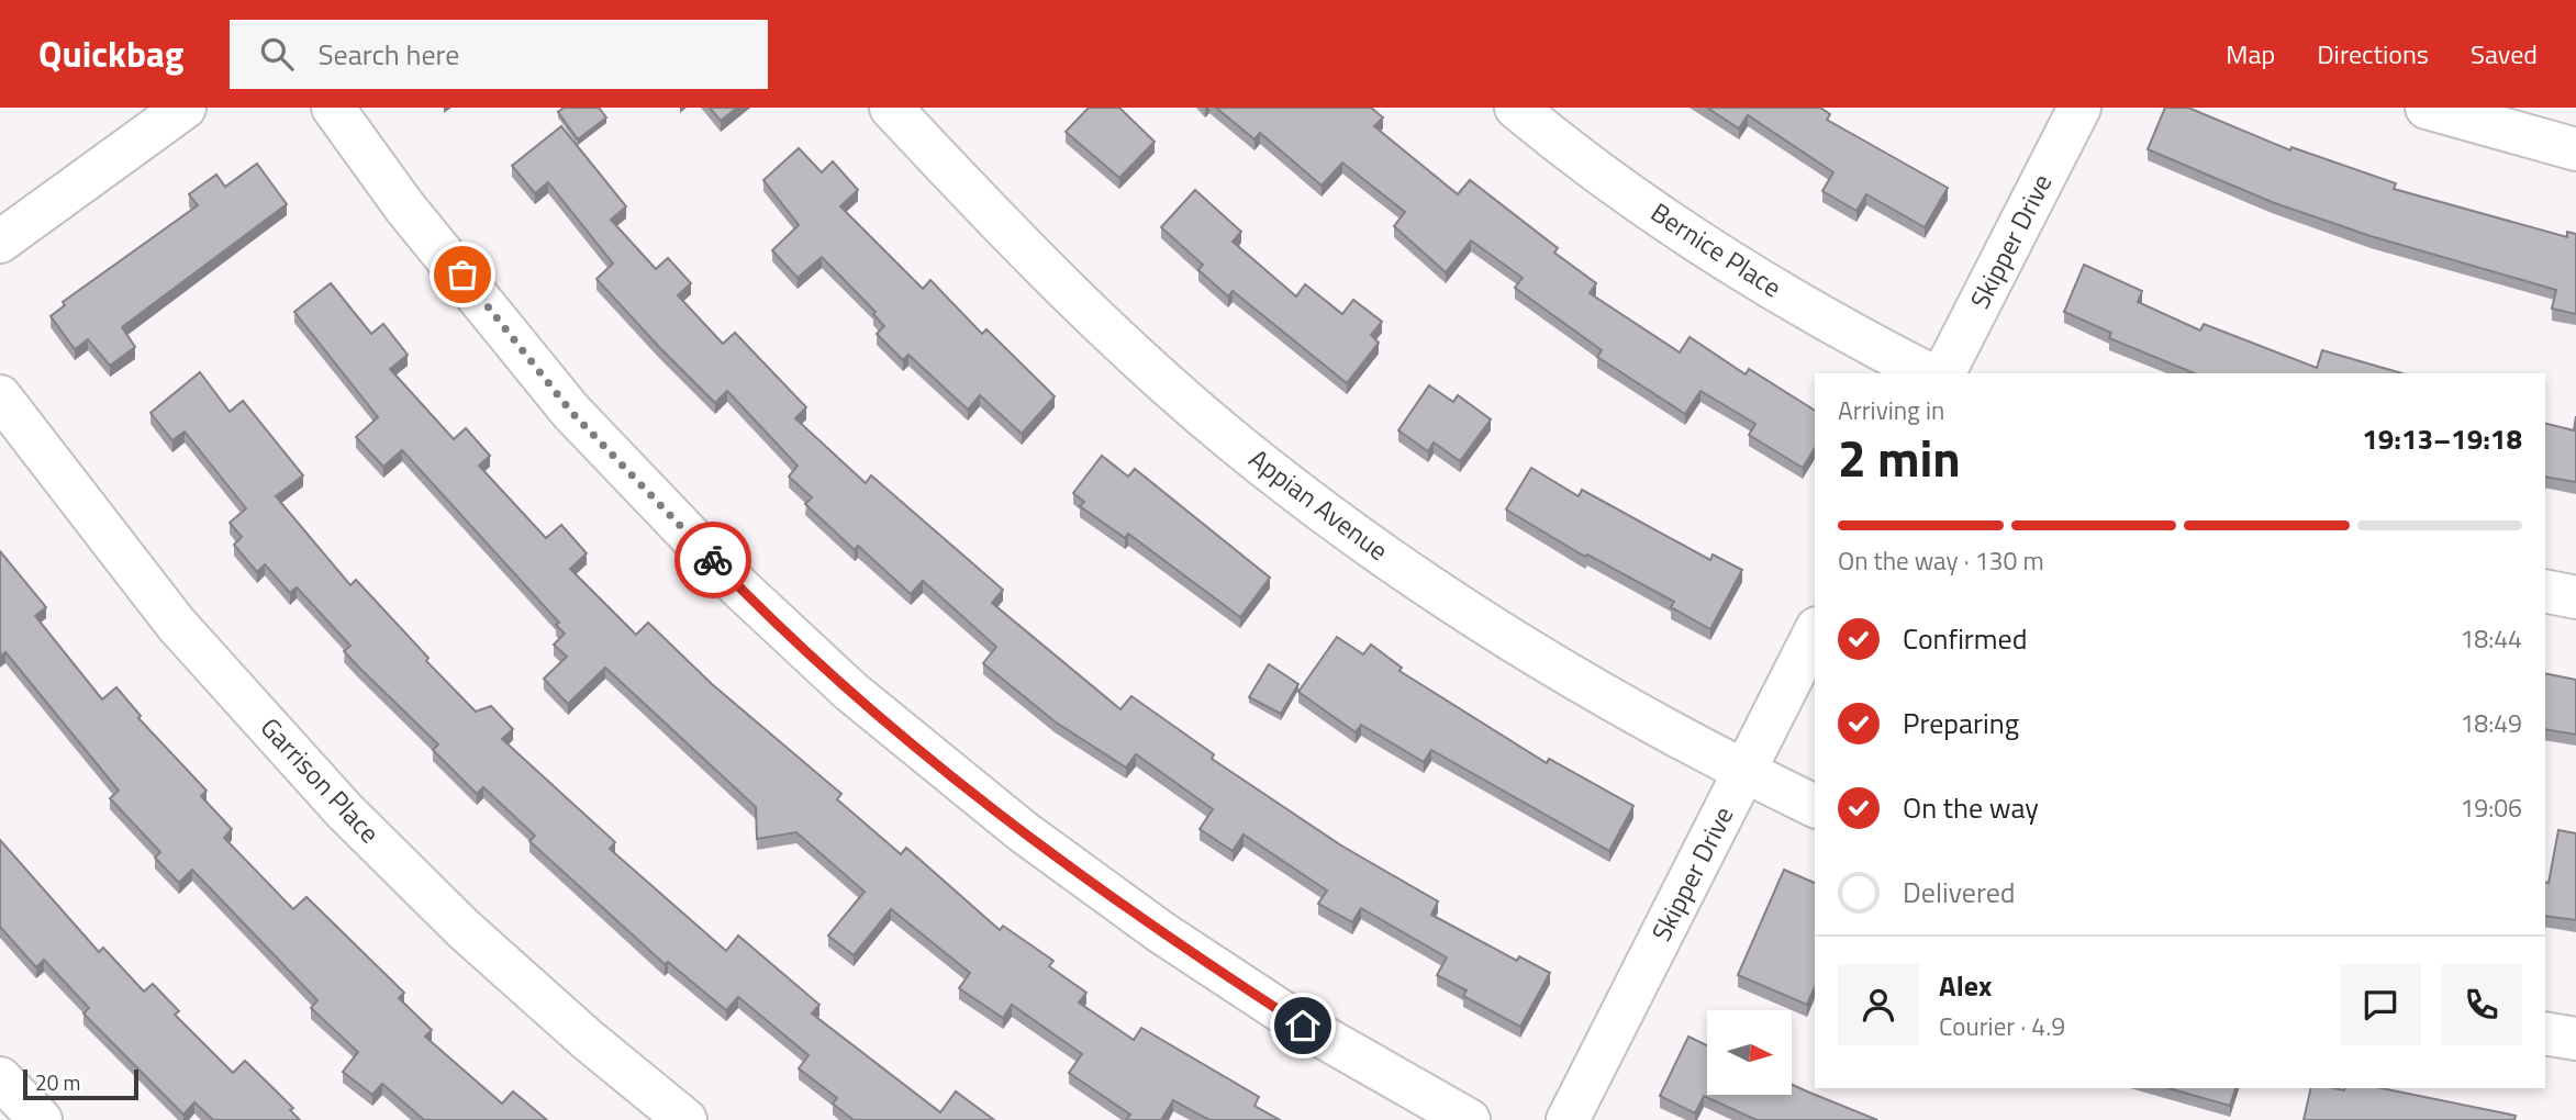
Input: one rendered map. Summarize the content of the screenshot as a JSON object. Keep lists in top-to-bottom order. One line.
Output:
{"streets":{"street":["Skipper Drive","Bernice Place","Appian Avenue","Garrison Place"]},"crossings":[["Skipper Drive","Appian Avenue"]],"scale_bar":"20 m","north":"right","page":{"header":"Quickbag","search":"Search here","nav":["Map","Directions","Saved"],"heading":["2 min","Arriving in","19:13–19:18"],"panel":["Alex","Courier · 4.9"],"bar":"On the way · 130 m","list":[["Confirmed","18:44"],["Preparing","18:49"],["On the way","19:06"],"Delivered"],"scale":"20 m"}}
